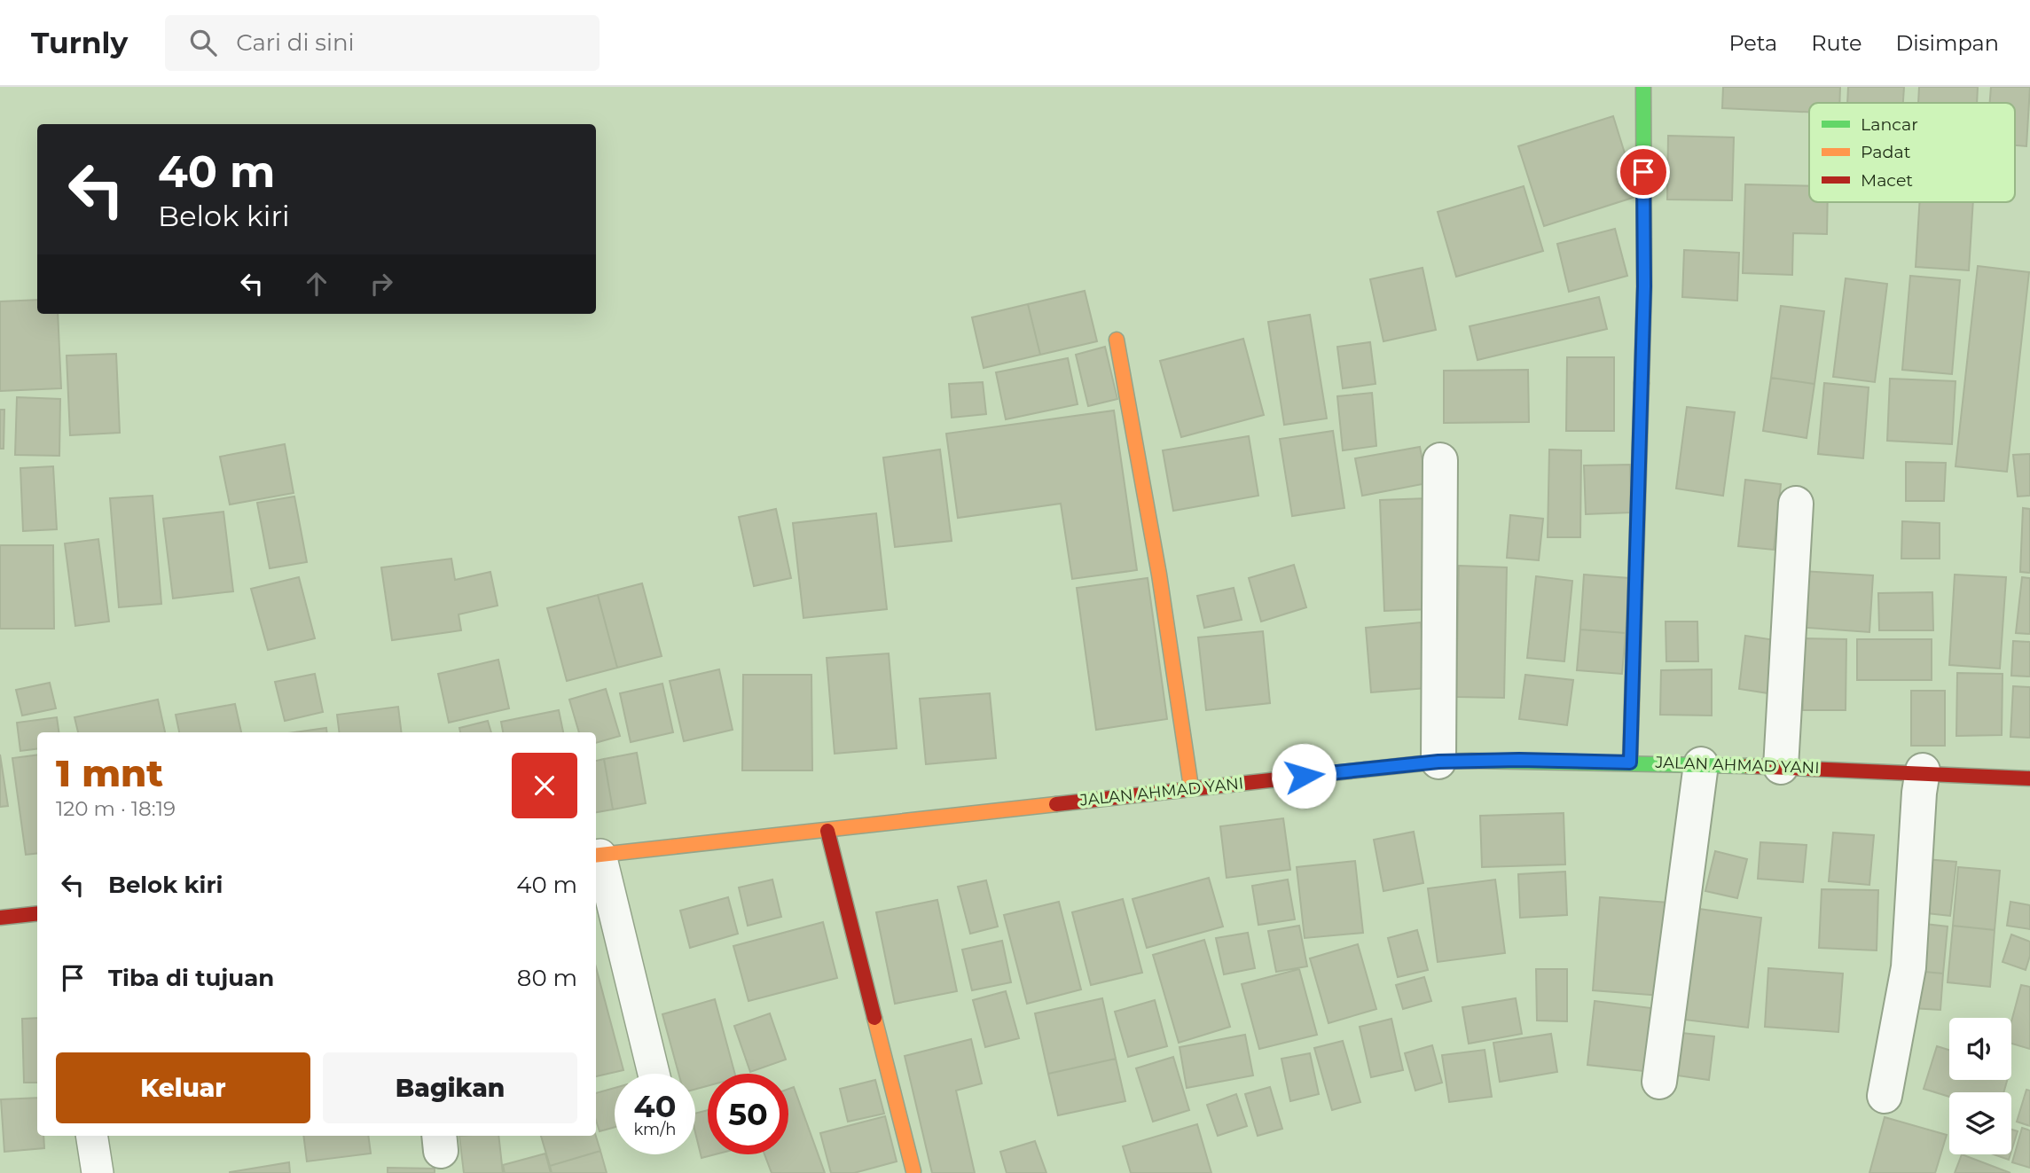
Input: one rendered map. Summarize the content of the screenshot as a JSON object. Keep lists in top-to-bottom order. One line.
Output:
{"streets":{"main road":["JALAN AHMAD YANI"]},"legend":["Lancar","Padat","Macet"],"page":{"header":"Turnly","search":"Cari di sini","nav":["Peta","Rute","Disimpan"],"turn":["40 m","Belok kiri"],"heading":["1 mnt","120 m · 18:19"],"list":[{"name":"Belok kiri","value":"40 m"},{"name":"Tiba di tujuan","value":"80 m"}],"buttons":["Keluar","Bagikan"],"speed":"40 km/h","limit":"50"}}
